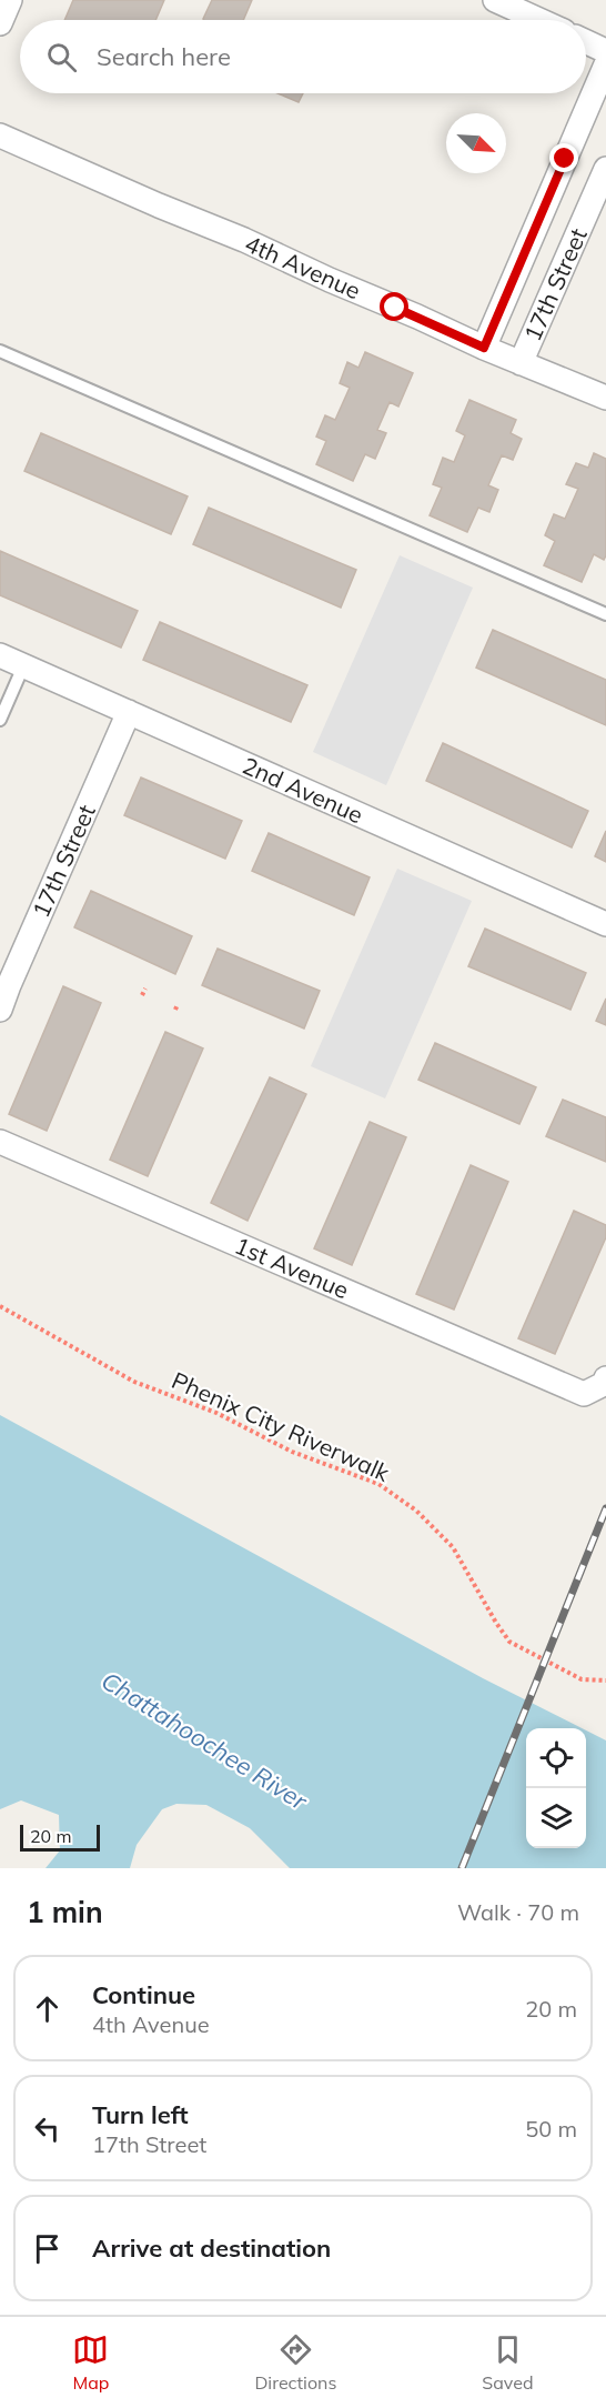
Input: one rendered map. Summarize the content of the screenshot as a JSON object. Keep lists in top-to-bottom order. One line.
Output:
{"streets":{"street":["4th Avenue","17th Street","2nd Avenue","1st Avenue"],"path":["Phenix City Riverwalk"]},"crossings":[["4th Avenue","17th Street"],["17th Street","2nd Avenue"]],"water":["Chattahoochee River"],"scale_bar":"20 m","north":"bottom right","page":{"search":"Search here","scale":"20 m","heading":["1 min","Walk · 70 m"],"list":[["Continue","4th Avenue","20 m"],["Turn left","17th Street","50 m"],"Arrive at destination"],"nav":["Map","Directions","Saved"]}}
